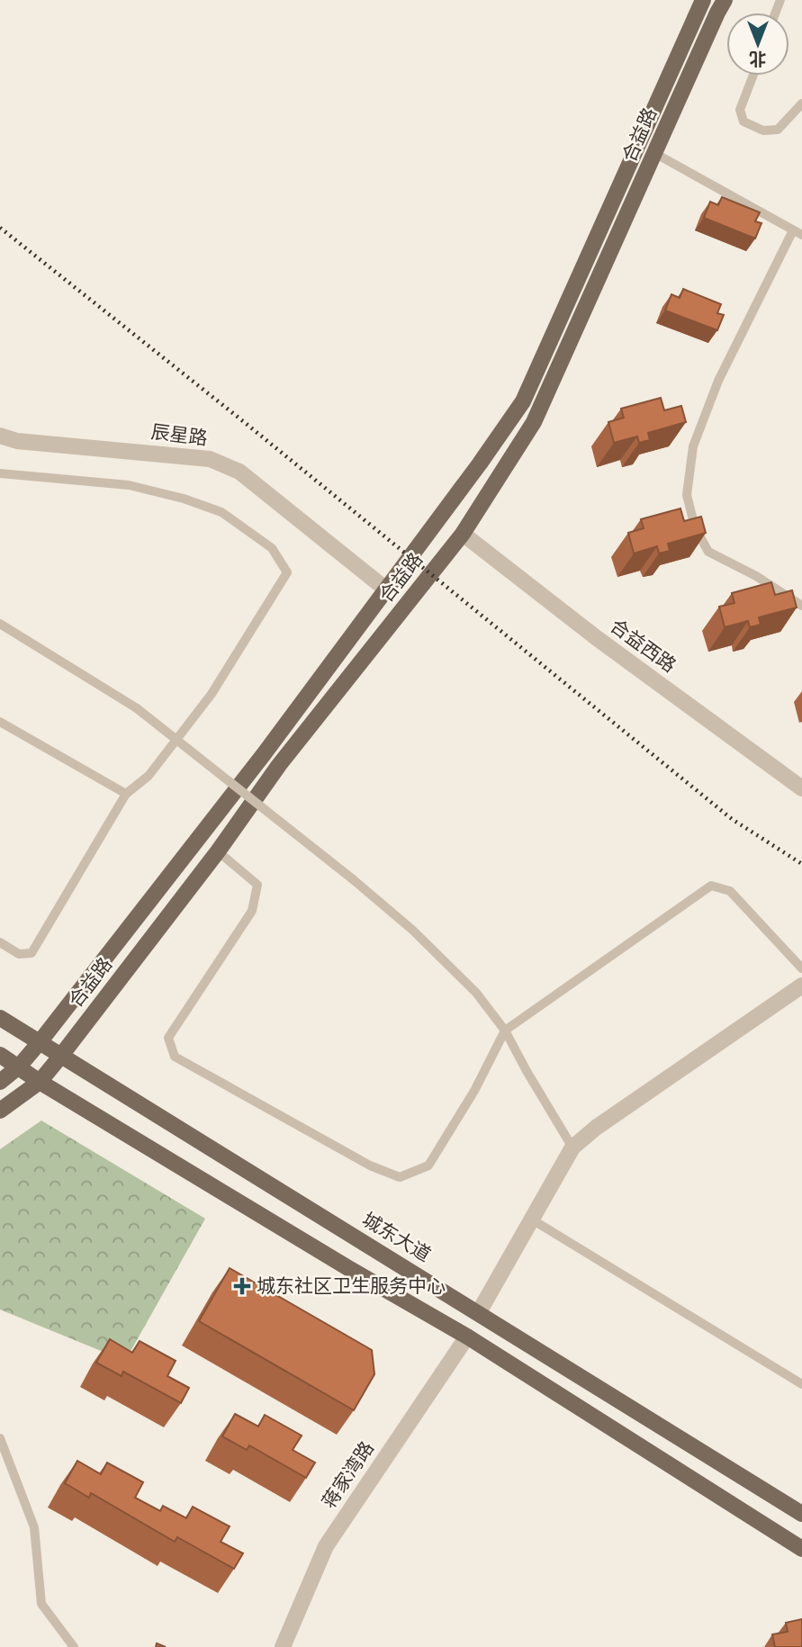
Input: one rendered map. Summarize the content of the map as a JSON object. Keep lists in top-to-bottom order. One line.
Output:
{"streets":{"main road":["合益路","城东大道"],"street":["辰星路","合益西路","蒋家湾路"]},"crossings":[["合益路","辰星路"],["合益路","合益西路"],["合益路","城东大道"]],"places":{"health":["城东社区卫生服务中心"]},"north":"bottom"}
